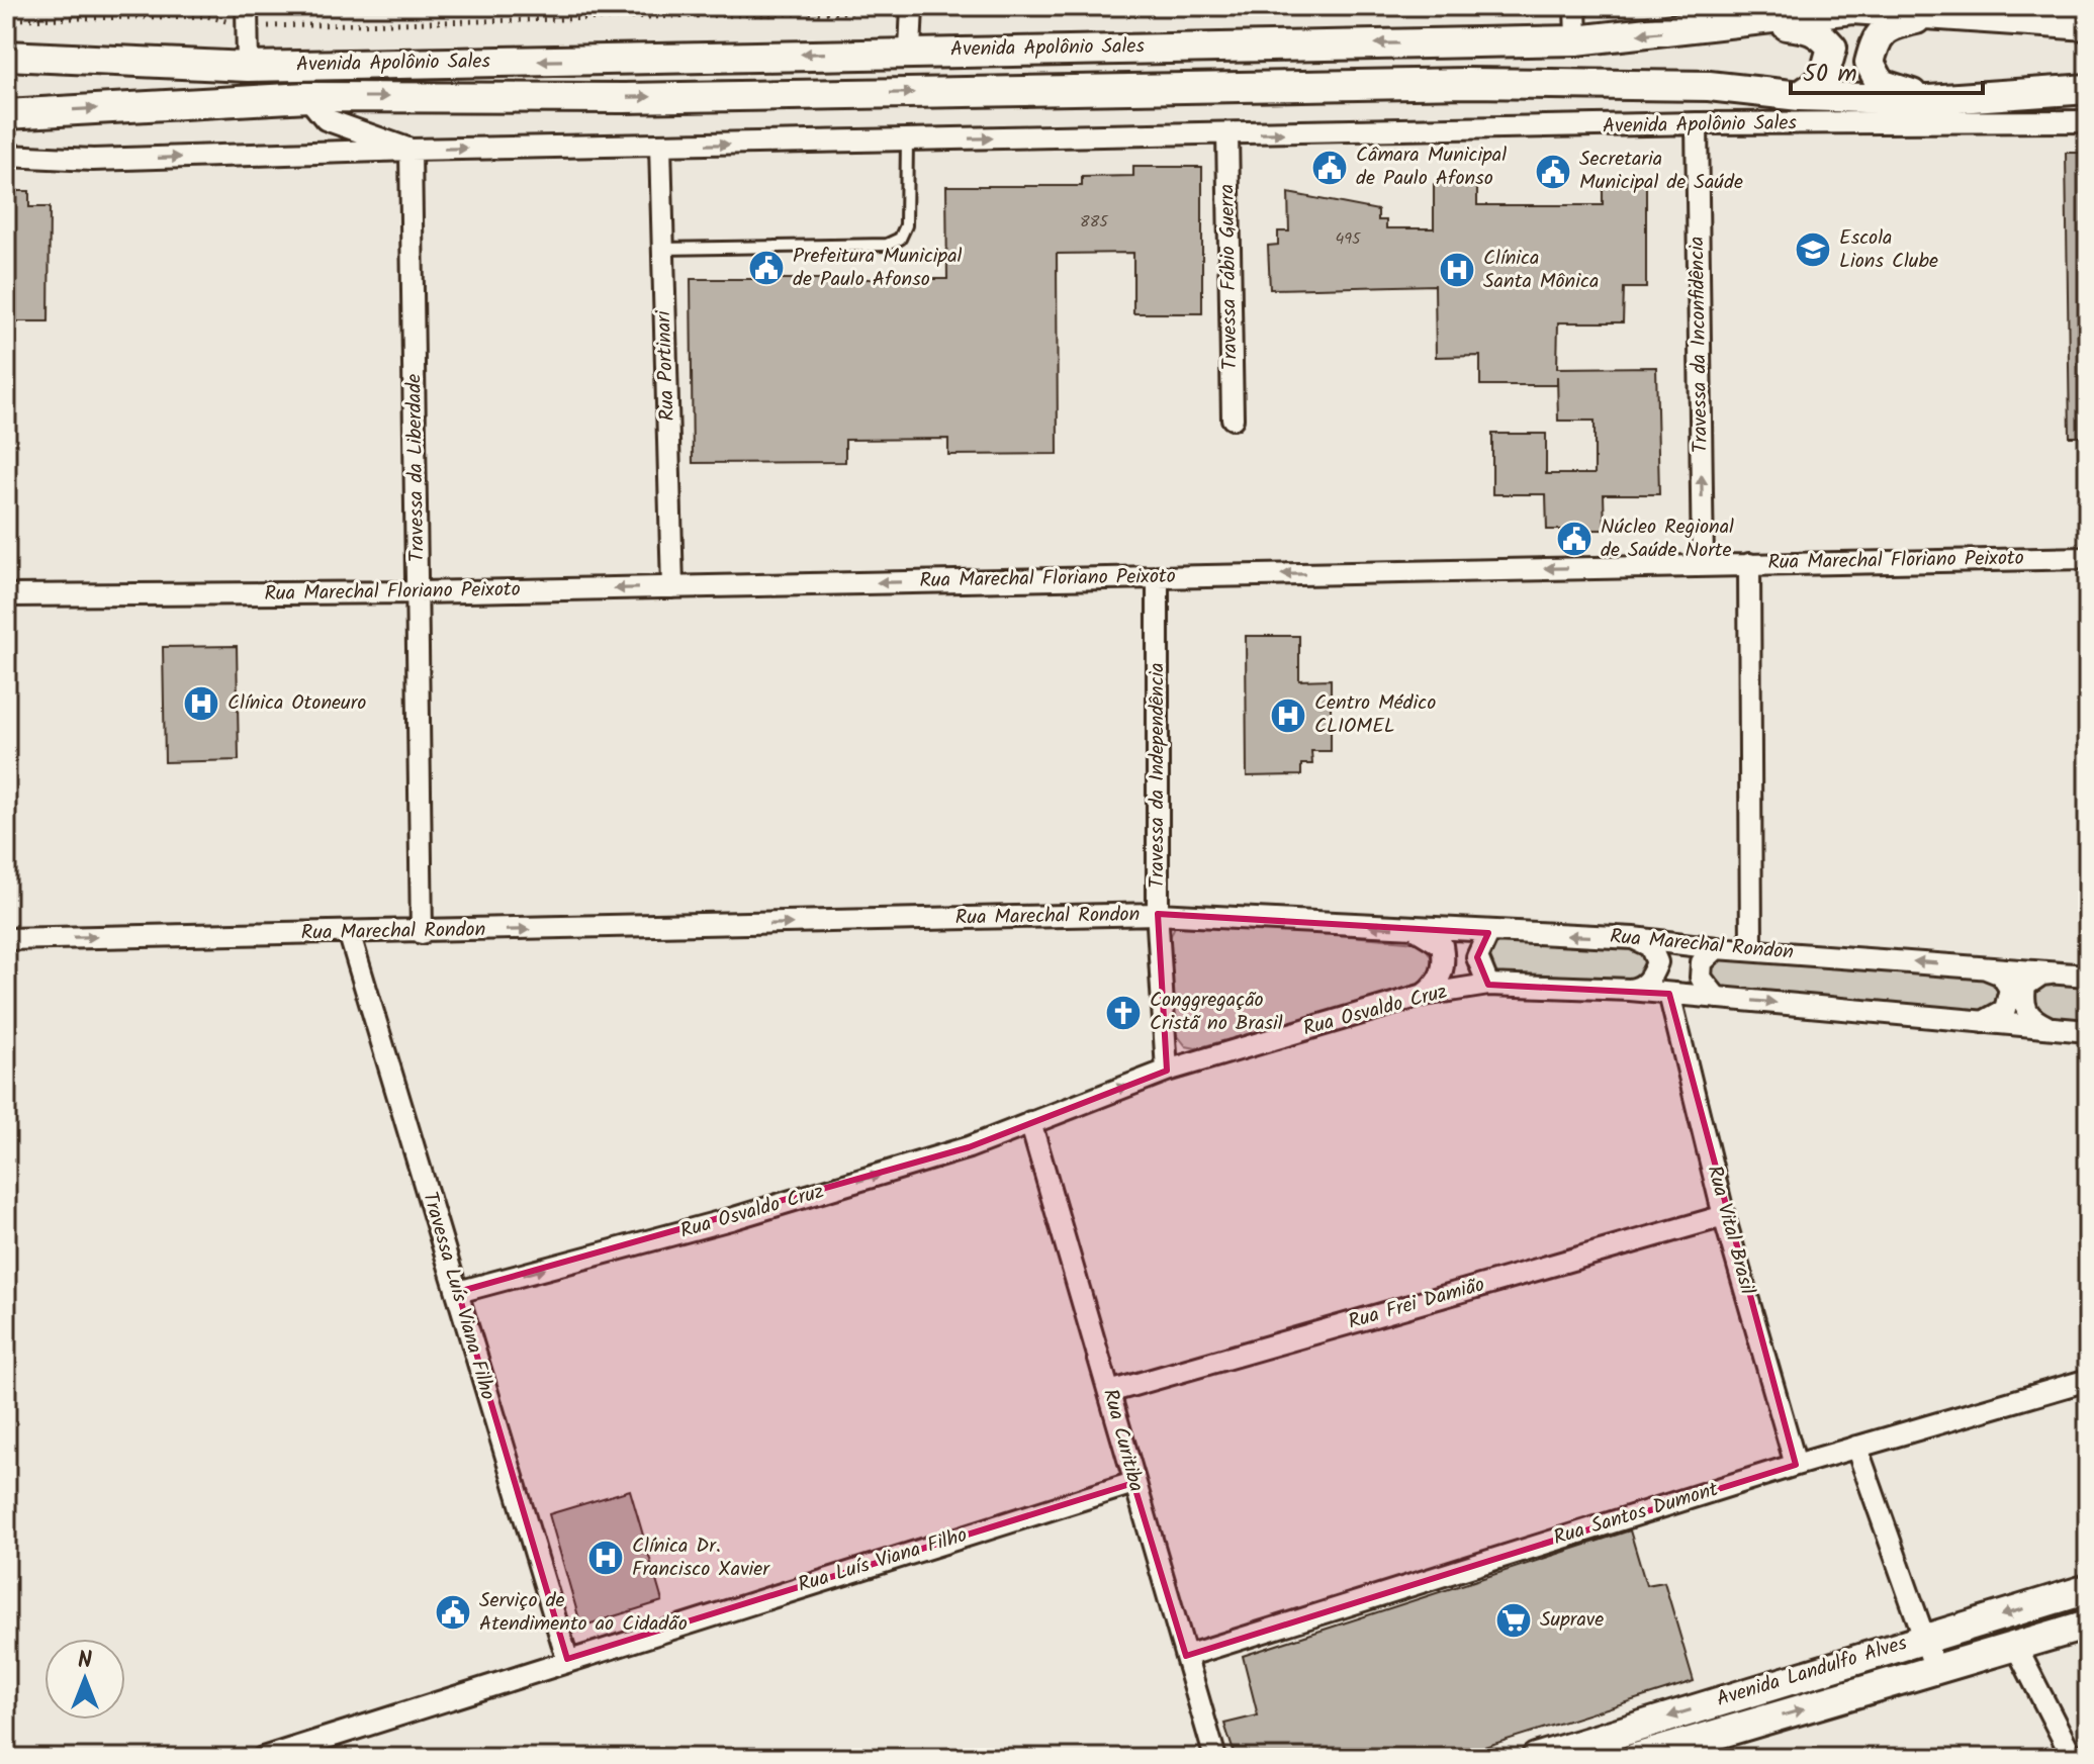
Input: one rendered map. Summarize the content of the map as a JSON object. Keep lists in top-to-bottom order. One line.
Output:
{"streets":{"street":["Avenida Apolônio Sales","Travessa Fábio Guerra","Travessa da Inconfidência","Rua Portinari","Travessa da Liberdade","Rua Marechal Floriano Peixoto","Travessa da Independência","Rua Marechal Rondon","Rua Osvaldo Cruz","Rua Vital Brasil","Travessa Luís Viana Filho","Rua Frei Damião","Rua Curitiba","Rua Santos Dumont","Rua Luís Viana Filho","Avenida Landulfo Alves"]},"crossings":[["Avenida Apolônio Sales","Travessa Fábio Guerra"],["Avenida Apolônio Sales","Travessa da Inconfidência"],["Avenida Apolônio Sales","Rua Portinari"],["Avenida Apolônio Sales","Travessa da Liberdade"],["Travessa da Inconfidência","Rua Marechal Floriano Peixoto"],["Rua Portinari","Rua Marechal Floriano Peixoto"],["Travessa da Liberdade","Rua Marechal Floriano Peixoto"],["Travessa da Liberdade","Rua Marechal Rondon"],["Rua Marechal Floriano Peixoto","Travessa da Independência"],["Travessa da Independência","Rua Marechal Rondon"],["Travessa da Independência","Rua Osvaldo Cruz"],["Rua Marechal Rondon","Travessa Luís Viana Filho"],["Rua Osvaldo Cruz","Rua Vital Brasil"],["Rua Osvaldo Cruz","Travessa Luís Viana Filho"],["Rua Osvaldo Cruz","Rua Curitiba"],["Rua Vital Brasil","Rua Frei Damião"],["Rua Vital Brasil","Rua Santos Dumont"],["Travessa Luís Viana Filho","Rua Luís Viana Filho"],["Rua Frei Damião","Rua Curitiba"],["Rua Curitiba","Rua Santos Dumont"],["Rua Curitiba","Rua Luís Viana Filho"]],"one_way":["Travessa da Inconfidência","Rua Marechal Floriano Peixoto","Rua Osvaldo Cruz"],"places":{"public building":["Câmara Municipal de Paulo Afonso","Secretaria Municipal de Saúde","Prefeitura Municipal de Paulo Afonso","Núcleo Regional de Saúde Norte","Serviço de Atendimento ao Cidadão"],"school or university":["Escola Lions Clube"],"hospital":["Clínica Santa Mônica","Clínica Otoneuro","Centro Médico CLIOMEL","Clínica Dr. Francisco Xavier"],"church":["Conggregação Cristã no Brasil"],"supermarket":["Suprave"]},"house_numbers":["885","495"],"scale_bar":"50 m","north":"top"}
